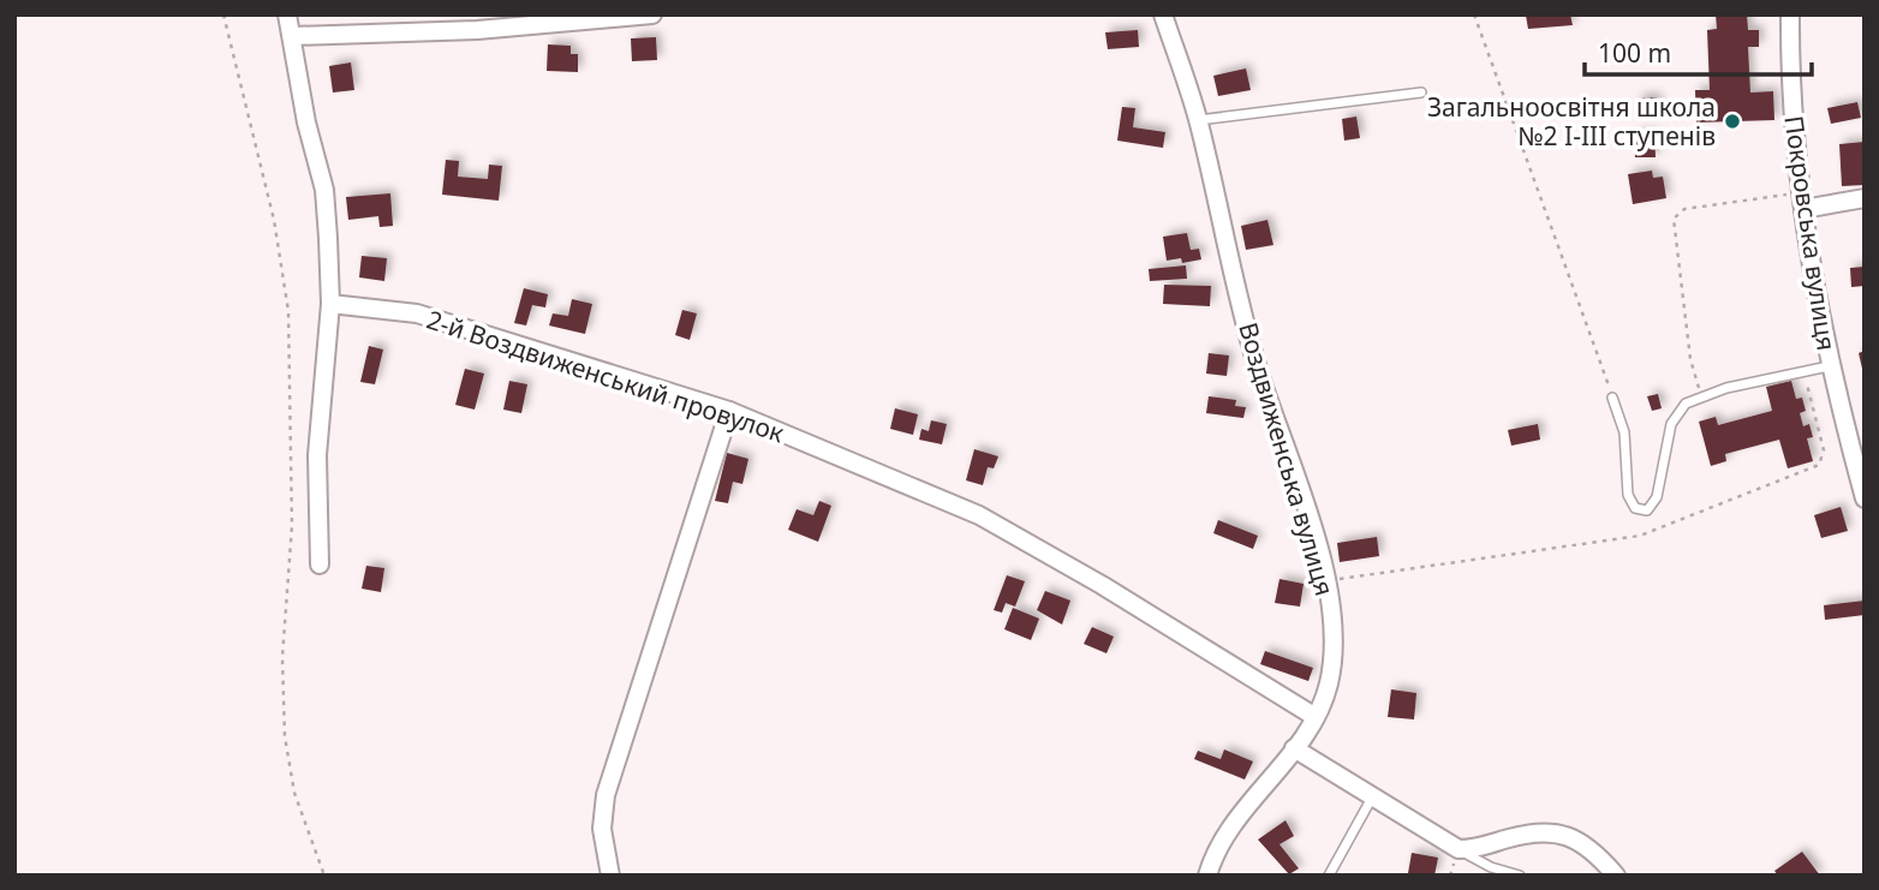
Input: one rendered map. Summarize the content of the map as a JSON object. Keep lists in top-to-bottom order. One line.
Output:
{"streets":{"street":["Покровська вулиця","2-й Воздвиженський провулок","Воздвиженська вулиця"]},"crossings":[["2-й Воздвиженський провулок","Воздвиженська вулиця"]],"places":["Загальноосвітня школа №2 I-III ступенів"],"scale_bar":"100 m"}
